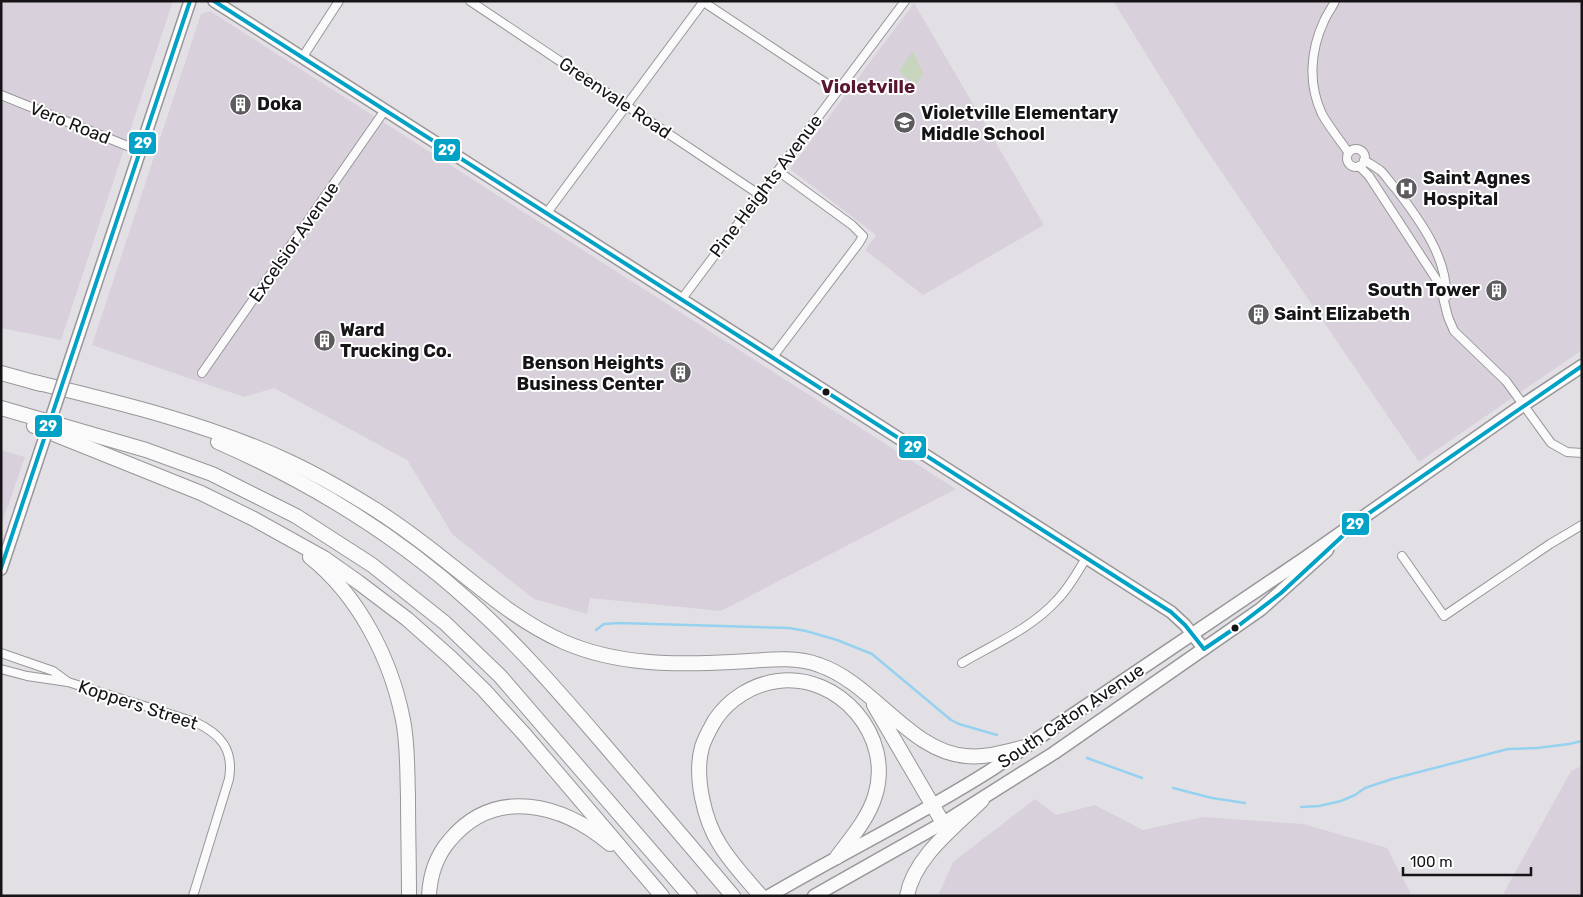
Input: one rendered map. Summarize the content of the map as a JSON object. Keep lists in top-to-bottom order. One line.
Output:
{"streets":{"main road":["South Caton Avenue"],"street":["Greenvale Road","Vero Road","Pine Heights Avenue","Excelsior Avenue","Koppers Street"]},"crossings":[["Greenvale Road","Pine Heights Avenue"]],"districts":["Violetville"],"places":{"building":["Doka","South Tower","Saint Elizabeth","Ward Trucking Co.","Benson Heights Business Center"],"school or university":["Violetville Elementary Middle School"],"hospital":["Saint Agnes Hospital"]},"lines":["transit line 29"],"scale_bar":"100 m"}
